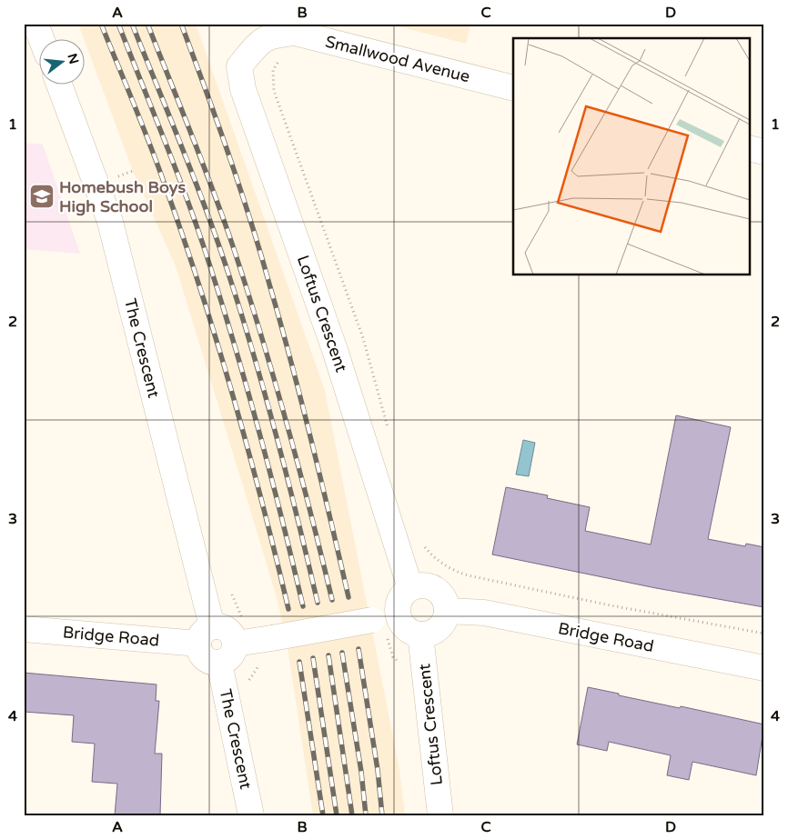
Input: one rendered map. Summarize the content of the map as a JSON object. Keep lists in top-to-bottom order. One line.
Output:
{"streets":{"street":["Smallwood Avenue","Loftus Crescent","The Crescent","Bridge Road"]},"crossings":[["Smallwood Avenue","Loftus Crescent"],["Loftus Crescent","Bridge Road"],["The Crescent","Bridge Road"]],"places":{"school or university":["Homebush Boys High School"]},"north":"right","grid":{"columns":["A","B","C","D"],"rows":["1","2","3","4"]}}
